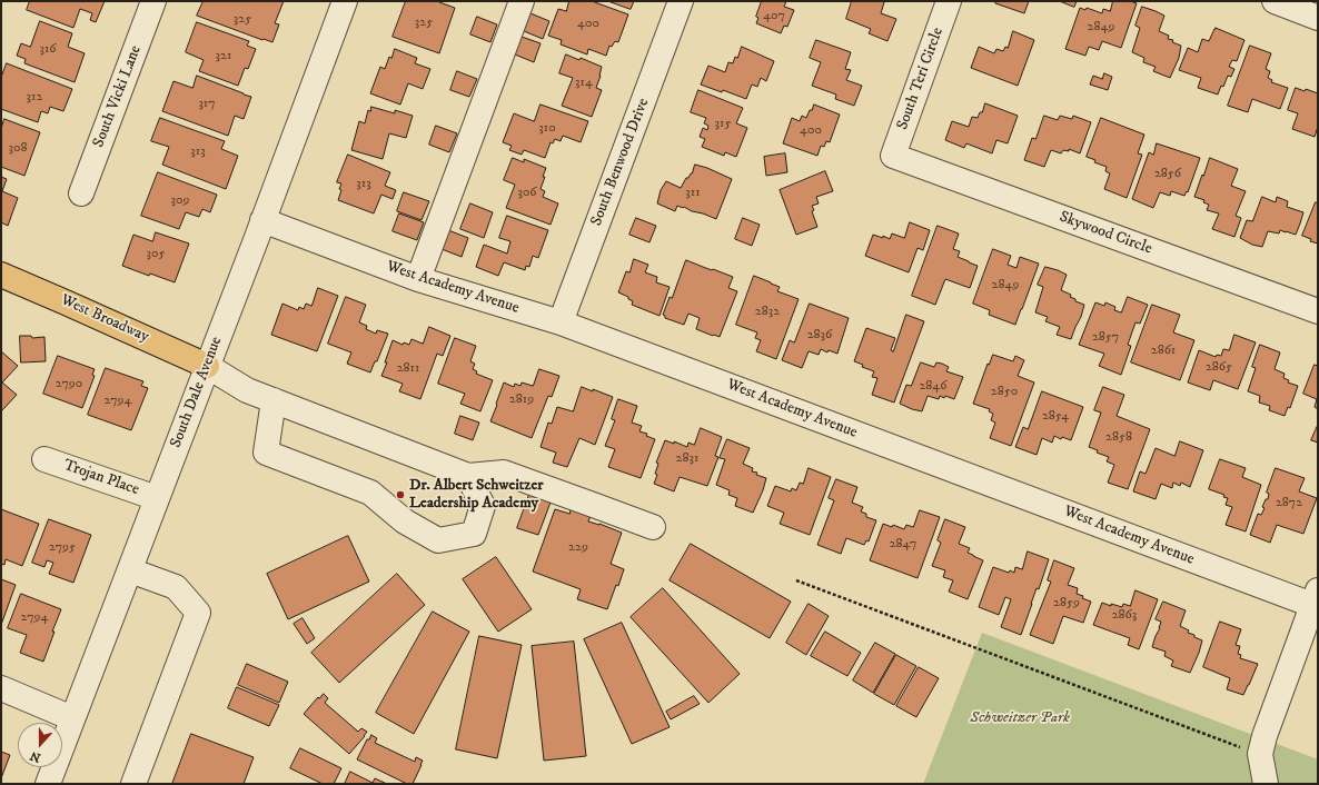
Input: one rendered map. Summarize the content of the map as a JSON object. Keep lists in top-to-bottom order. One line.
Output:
{"streets":{"main road":["West Broadway"],"street":["South Teri Circle","South Vicki Lane","South Benwood Drive","Skywood Circle","West Academy Avenue","South Dale Avenue","Trojan Place"]},"crossings":[["South Teri Circle","Skywood Circle"],["South Benwood Drive","West Academy Avenue"],["West Academy Avenue","South Dale Avenue"],["West Broadway","South Dale Avenue"],["South Dale Avenue","Trojan Place"]],"parks":["Schweitzer Park"],"places":["Dr. Albert Schweitzer Leadership Academy"],"house_numbers":["407","325","325","400","2849","316","321","314","312","317","315","310","400","308","313","2856","313","306","311","309","305","2849","2832","2836","2857","2861","2865","2811","2790","2846","2850","2819","2794","2854","2858","2831","2872","2847","2795","229","2859","2863","2794"],"north":"bottom"}
